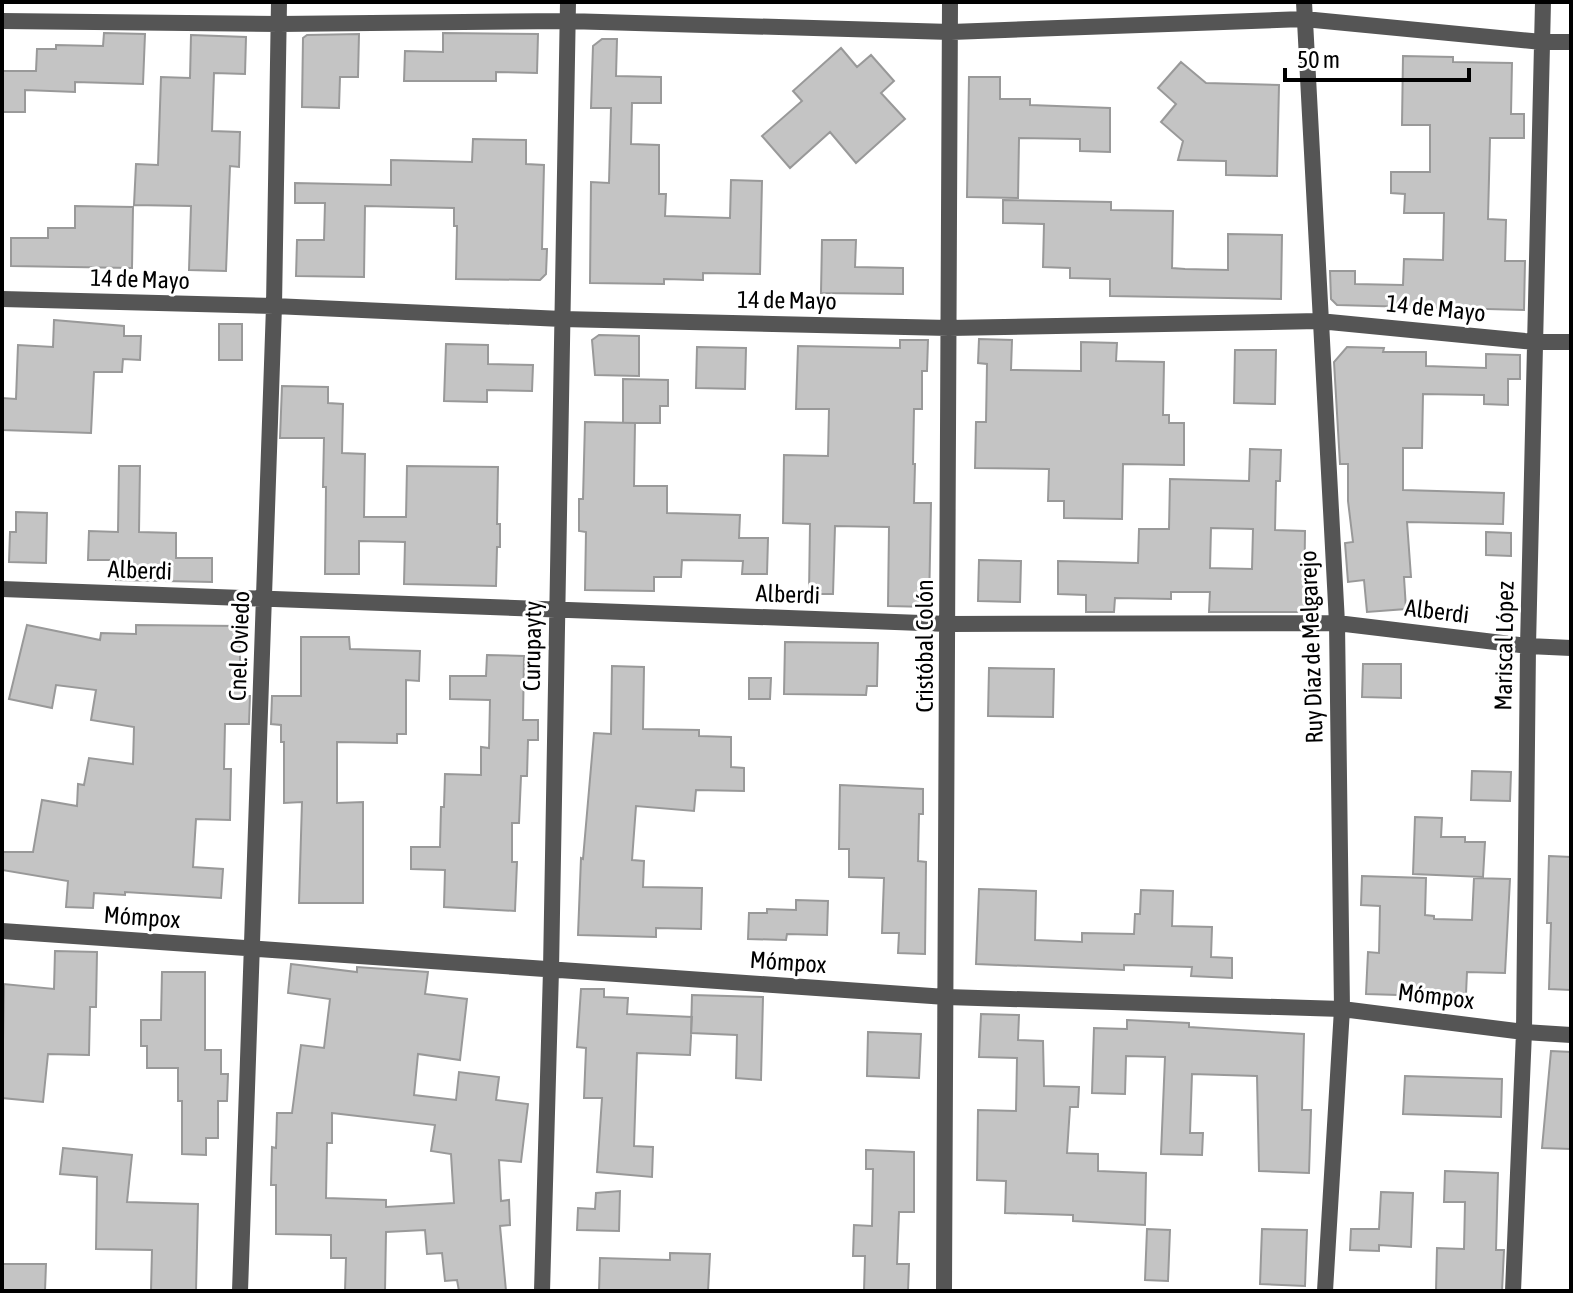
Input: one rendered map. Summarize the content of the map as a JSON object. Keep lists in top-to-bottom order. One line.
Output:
{"streets":{"street":["14 de Mayo","Alberdi","Cnel. Oviedo","Curupayty","Cristóbal Colón","Mariscal López","Ruy Díaz de Melgarejo","Mómpox"]},"crossings":[["14 de Mayo","Cnel. Oviedo"],["14 de Mayo","Curupayty"],["14 de Mayo","Cristóbal Colón"],["14 de Mayo","Mariscal López"],["14 de Mayo","Ruy Díaz de Melgarejo"],["Alberdi","Cnel. Oviedo"],["Alberdi","Curupayty"],["Alberdi","Cristóbal Colón"],["Alberdi","Mariscal López"],["Alberdi","Ruy Díaz de Melgarejo"],["Cnel. Oviedo","Mómpox"],["Curupayty","Mómpox"],["Cristóbal Colón","Mómpox"],["Mariscal López","Mómpox"],["Ruy Díaz de Melgarejo","Mómpox"]],"scale_bar":"50 m"}
